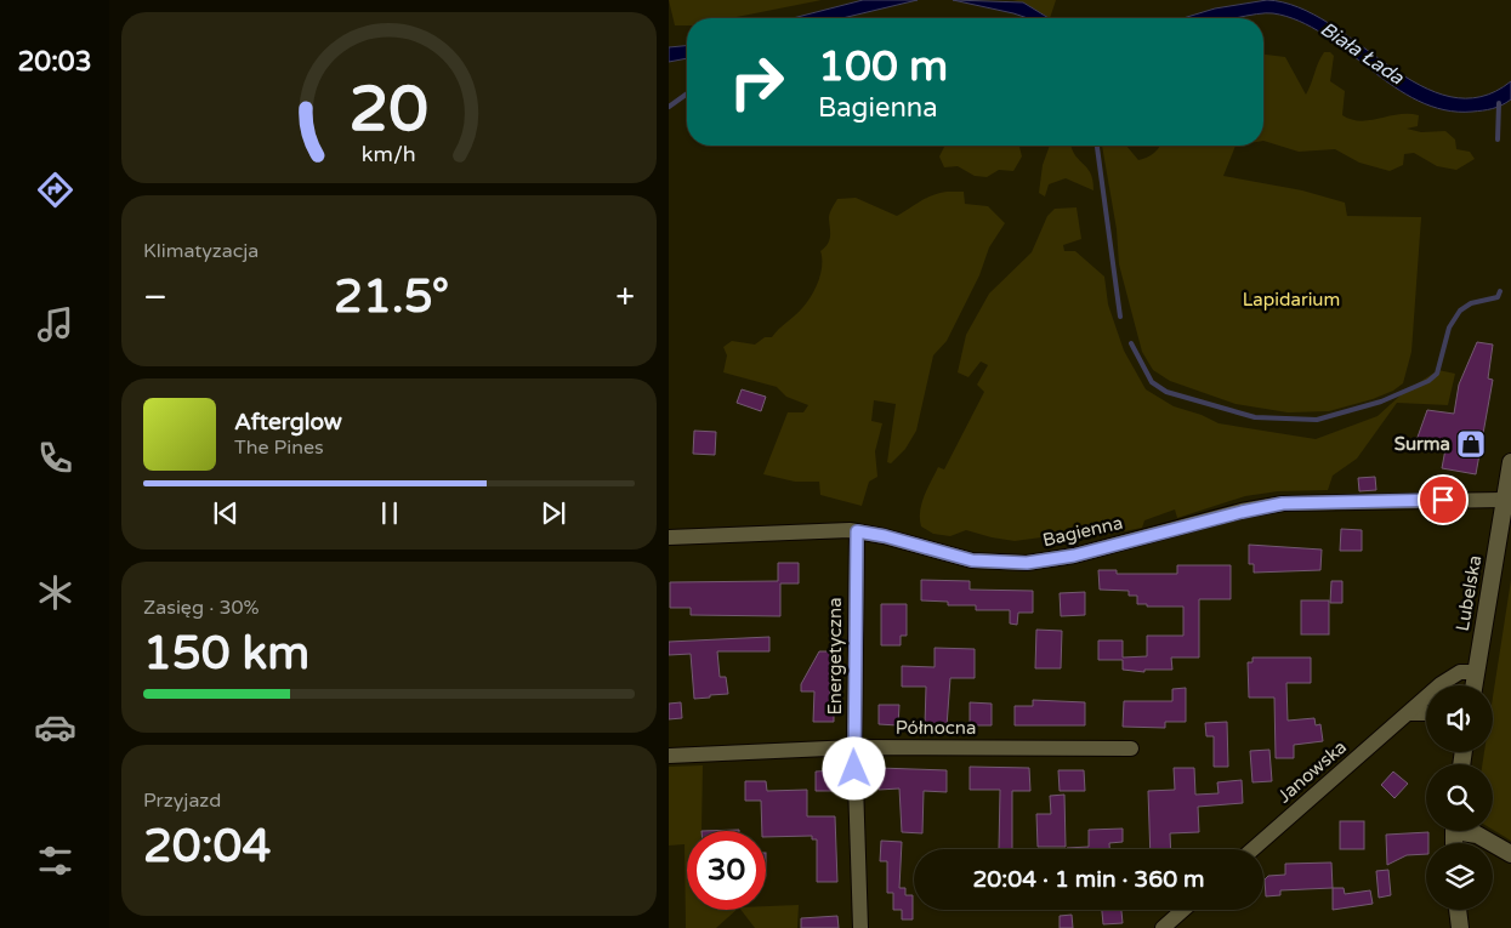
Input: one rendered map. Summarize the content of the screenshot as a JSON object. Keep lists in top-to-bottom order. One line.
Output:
{"streets":{"street":["Bagienna","Lubelska","Energetyczna","Północna","Janowska"]},"crossings":[["Bagienna","Lubelska"],["Bagienna","Energetyczna"],["Lubelska","Janowska"],["Energetyczna","Północna"]],"water":["Biała Łada"],"parks":["Lapidarium"],"places":{"shop":["Surma"]},"page":{"tabs":"20:03","turn":["100 m","Bagienna"],"tile":["Klimatyzacja",["Zasięg · 30%","150 km"],["Przyjazd","20:04"]],"heat":["−","21.5°","+"],"song":["Afterglow","The Pines"],"limit":"30","trip":"20:04 · 1 min · 360 m","gauge":["20","km/h"]}}
